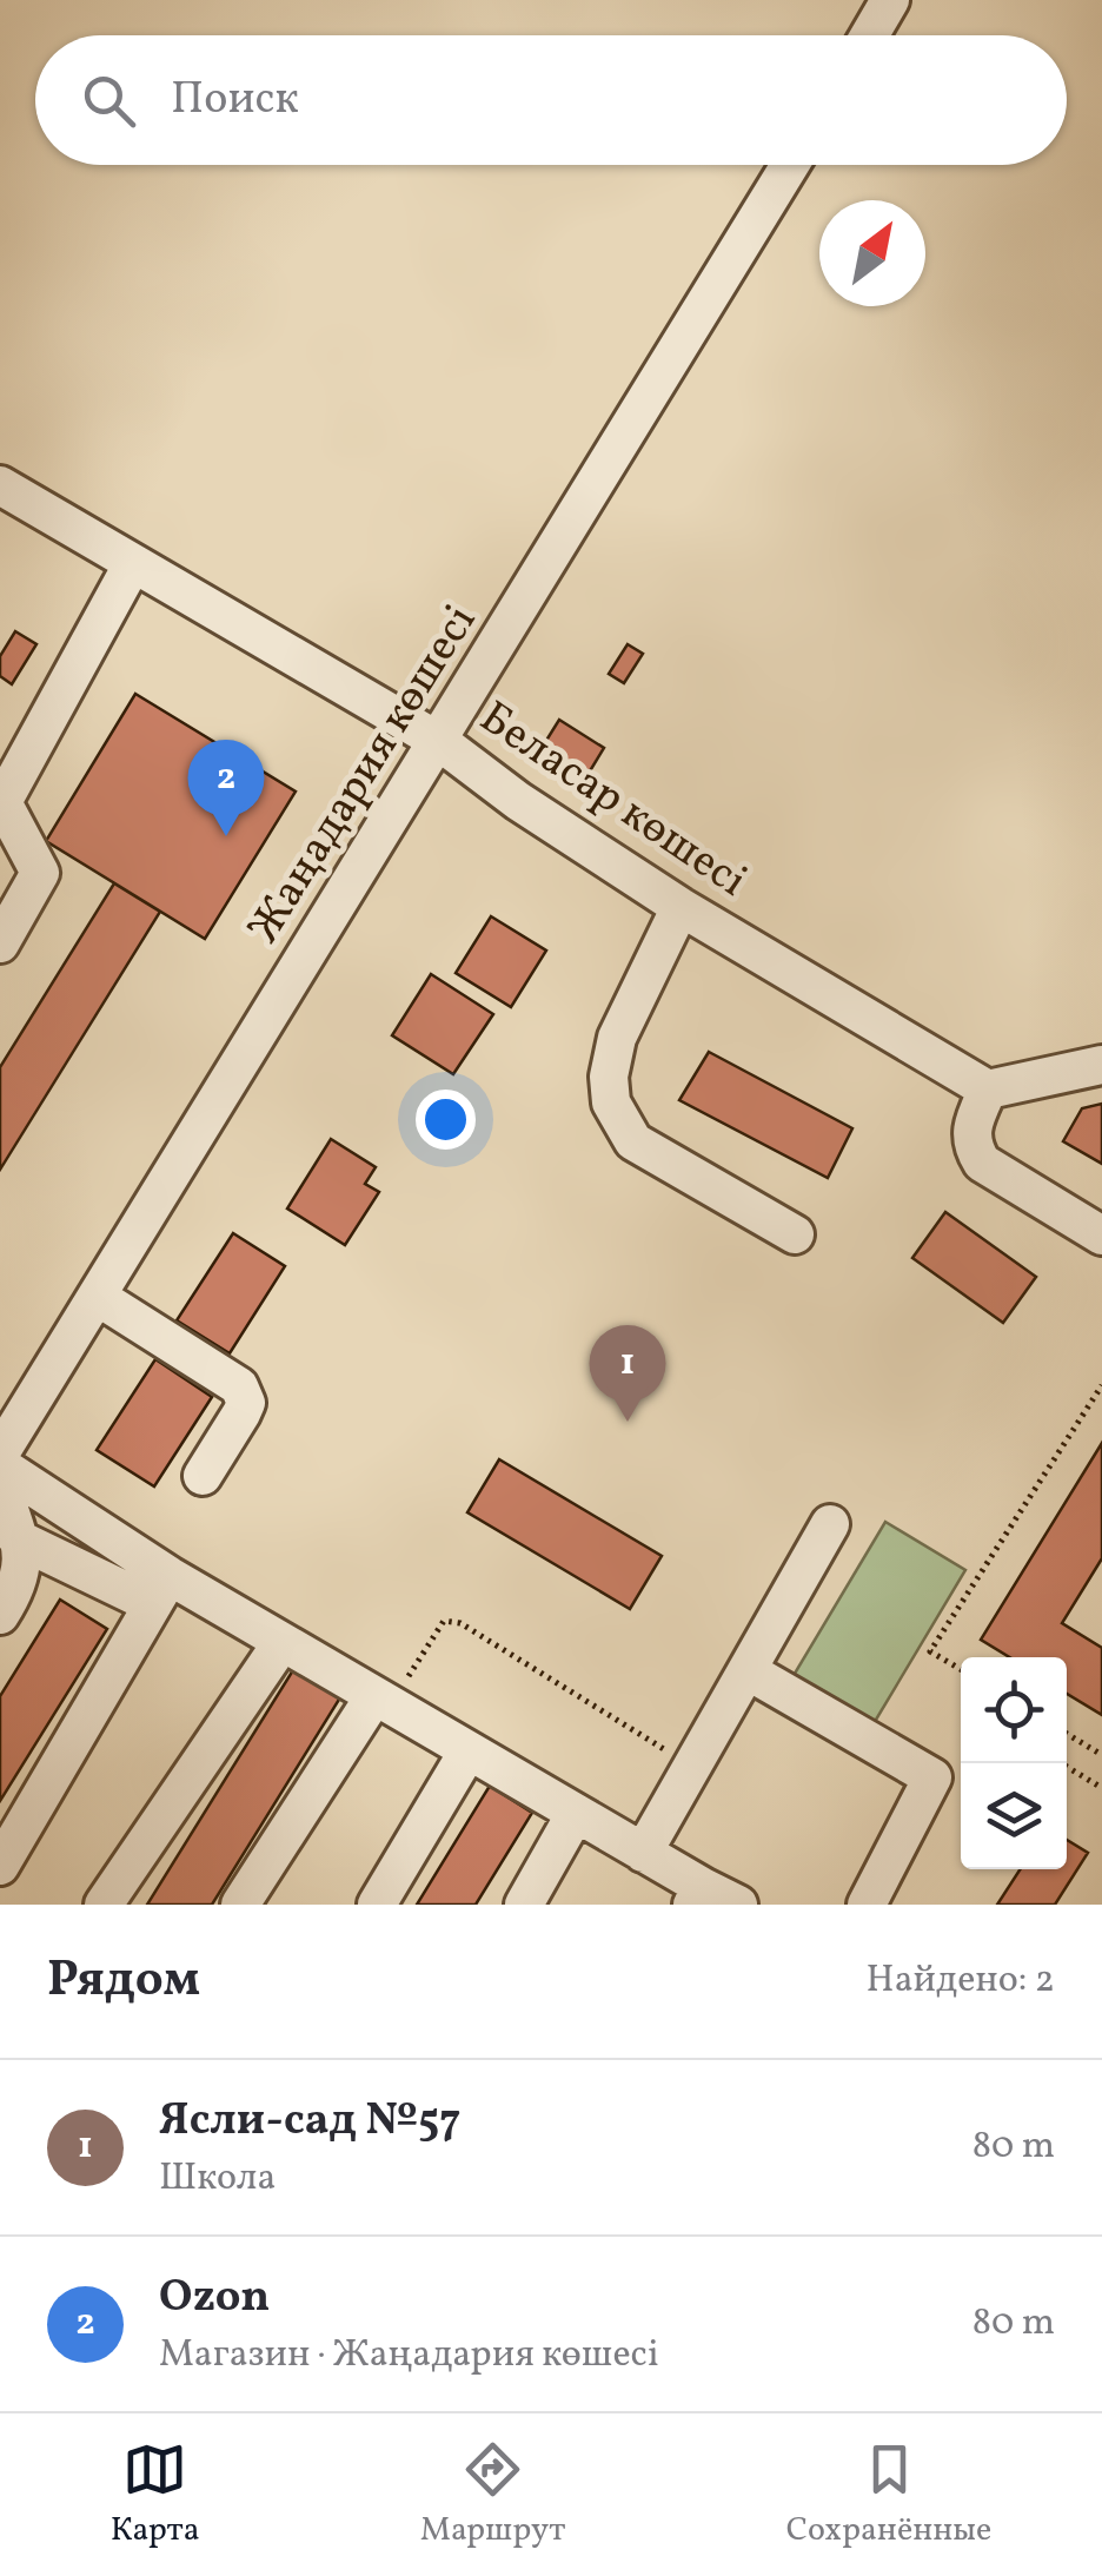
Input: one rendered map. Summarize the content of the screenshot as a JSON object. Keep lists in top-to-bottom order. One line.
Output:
{"streets":{"street":["Жаңадария көшесі","Беласар көшесі"]},"crossings":[["Жаңадария көшесі","Беласар көшесі"]],"north":"top right","page":{"search":"Поиск","pins":["2","1"],"heading":["Рядом","Найдено: 2"],"list":[{"mark":"1","name":"Ясли-сад №57","note":"Школа","value":"80 m"},{"mark":"2","name":"Ozon","note":"Магазин · Жаңадария көшесі","value":"80 m"}],"nav":["Карта","Маршрут","Сохранённые"]}}
